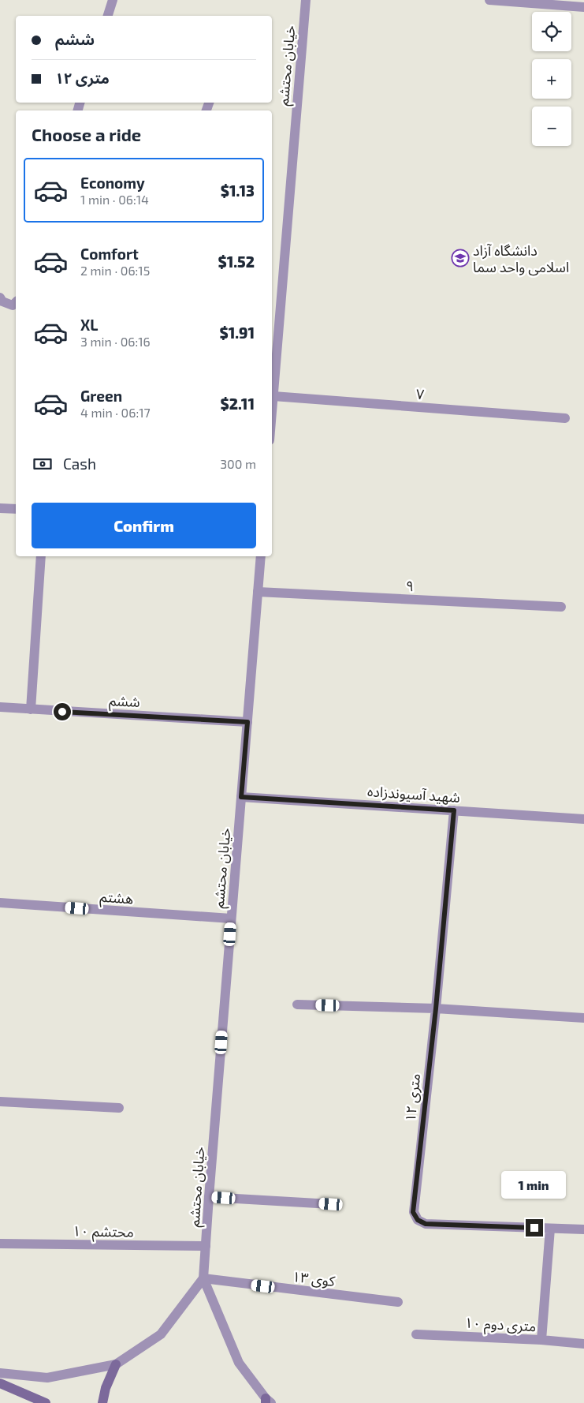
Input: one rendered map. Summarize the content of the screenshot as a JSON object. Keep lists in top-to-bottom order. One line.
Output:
{"streets":{"street":["خیابان محتشم","۷","۹","ششم","شهید آسیوندزاده","هشتم","۱۲ متری","محتشم ۱۰","کوی ۱۳","۱۰ متری دوم"]},"crossings":[["خیابان محتشم","۷"],["خیابان محتشم","۹"],["خیابان محتشم","ششم"],["خیابان محتشم","شهید آسیوندزاده"],["خیابان محتشم","هشتم"],["خیابان محتشم","محتشم ۱۰"],["خیابان محتشم","کوی ۱۳"],["شهید آسیوندزاده","۱۲ متری"]],"places":{"school or university":["دانشگاه آزاد اسلامی واحد سما"]},"page":{"map_buttons":["+","−"],"banner":["ششم","۱۲ متری"],"heading":"Choose a ride","list":[{"name":"Economy","note":"1 min · 06:14","value":"$1.13"},{"name":"Comfort","note":"2 min · 06:15","value":"$1.52"},{"name":"XL","note":"3 min · 06:16","value":"$1.91"},{"name":"Green","note":"4 min · 06:17","value":"$2.11"}],"pay":["Cash","300 m"],"buttons":"Confirm","bubble":"1 min"}}
